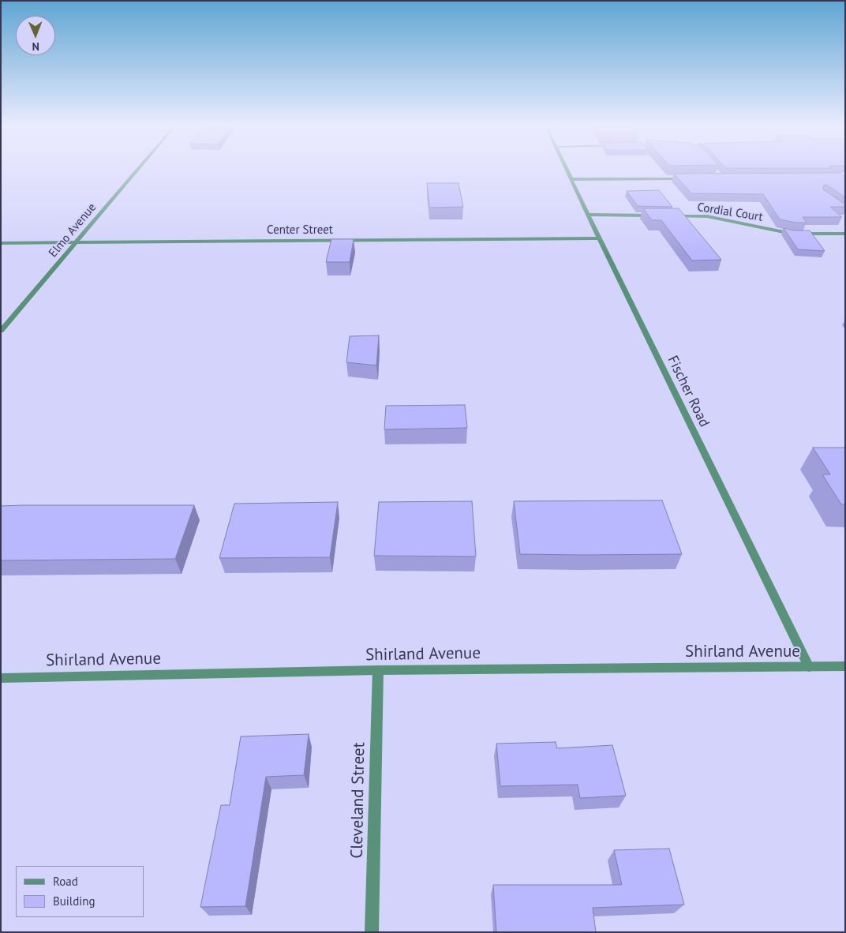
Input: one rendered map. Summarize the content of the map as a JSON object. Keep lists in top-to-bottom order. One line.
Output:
{"streets":{"street":["Cordial Court","Elmo Avenue","Center Street","Fischer Road","Shirland Avenue","Cleveland Street"]},"crossings":[["Elmo Avenue","Center Street"],["Center Street","Fischer Road"],["Fischer Road","Shirland Avenue"],["Shirland Avenue","Cleveland Street"]],"legend":["Road","Building"],"north":"bottom"}
